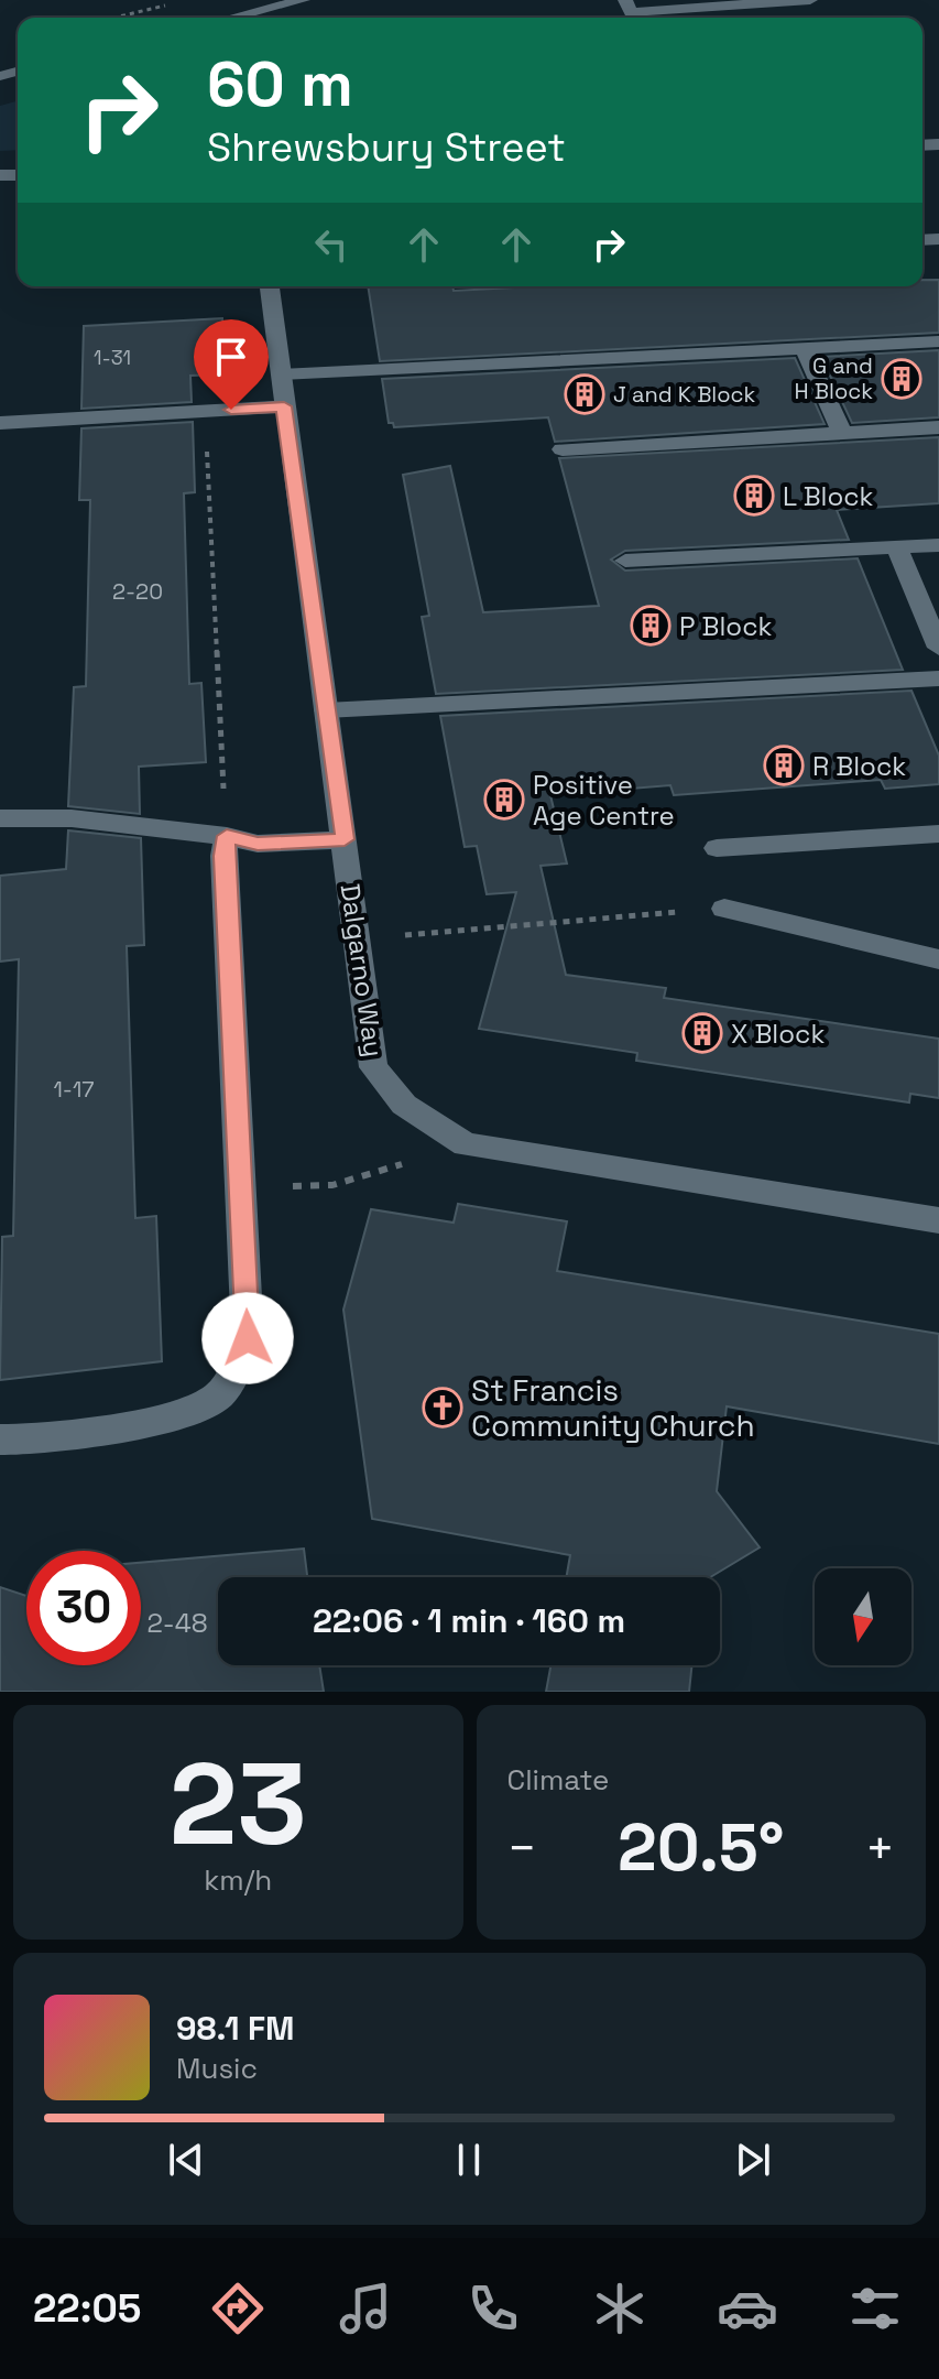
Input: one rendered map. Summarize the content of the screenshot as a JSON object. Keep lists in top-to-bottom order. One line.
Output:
{"streets":{"street":["Dalgarno Way"]},"places":{"building":["G and H Block","J and K Block","L Block","P Block","R Block","Positive Age Centre","X Block"],"church":["St Francis Community Church"]},"house_numbers":["1-31","2-20","1-17","2-48"],"north":"bottom","page":{"turn":["60 m","Shrewsbury Street"],"limit":"30","trip":"22:06 · 1 min · 160 m","tile":[["23","km/h"],"Climate"],"heat":["−","20.5°","+"],"song":["98.1 FM","Music"],"tabs":"22:05"}}
